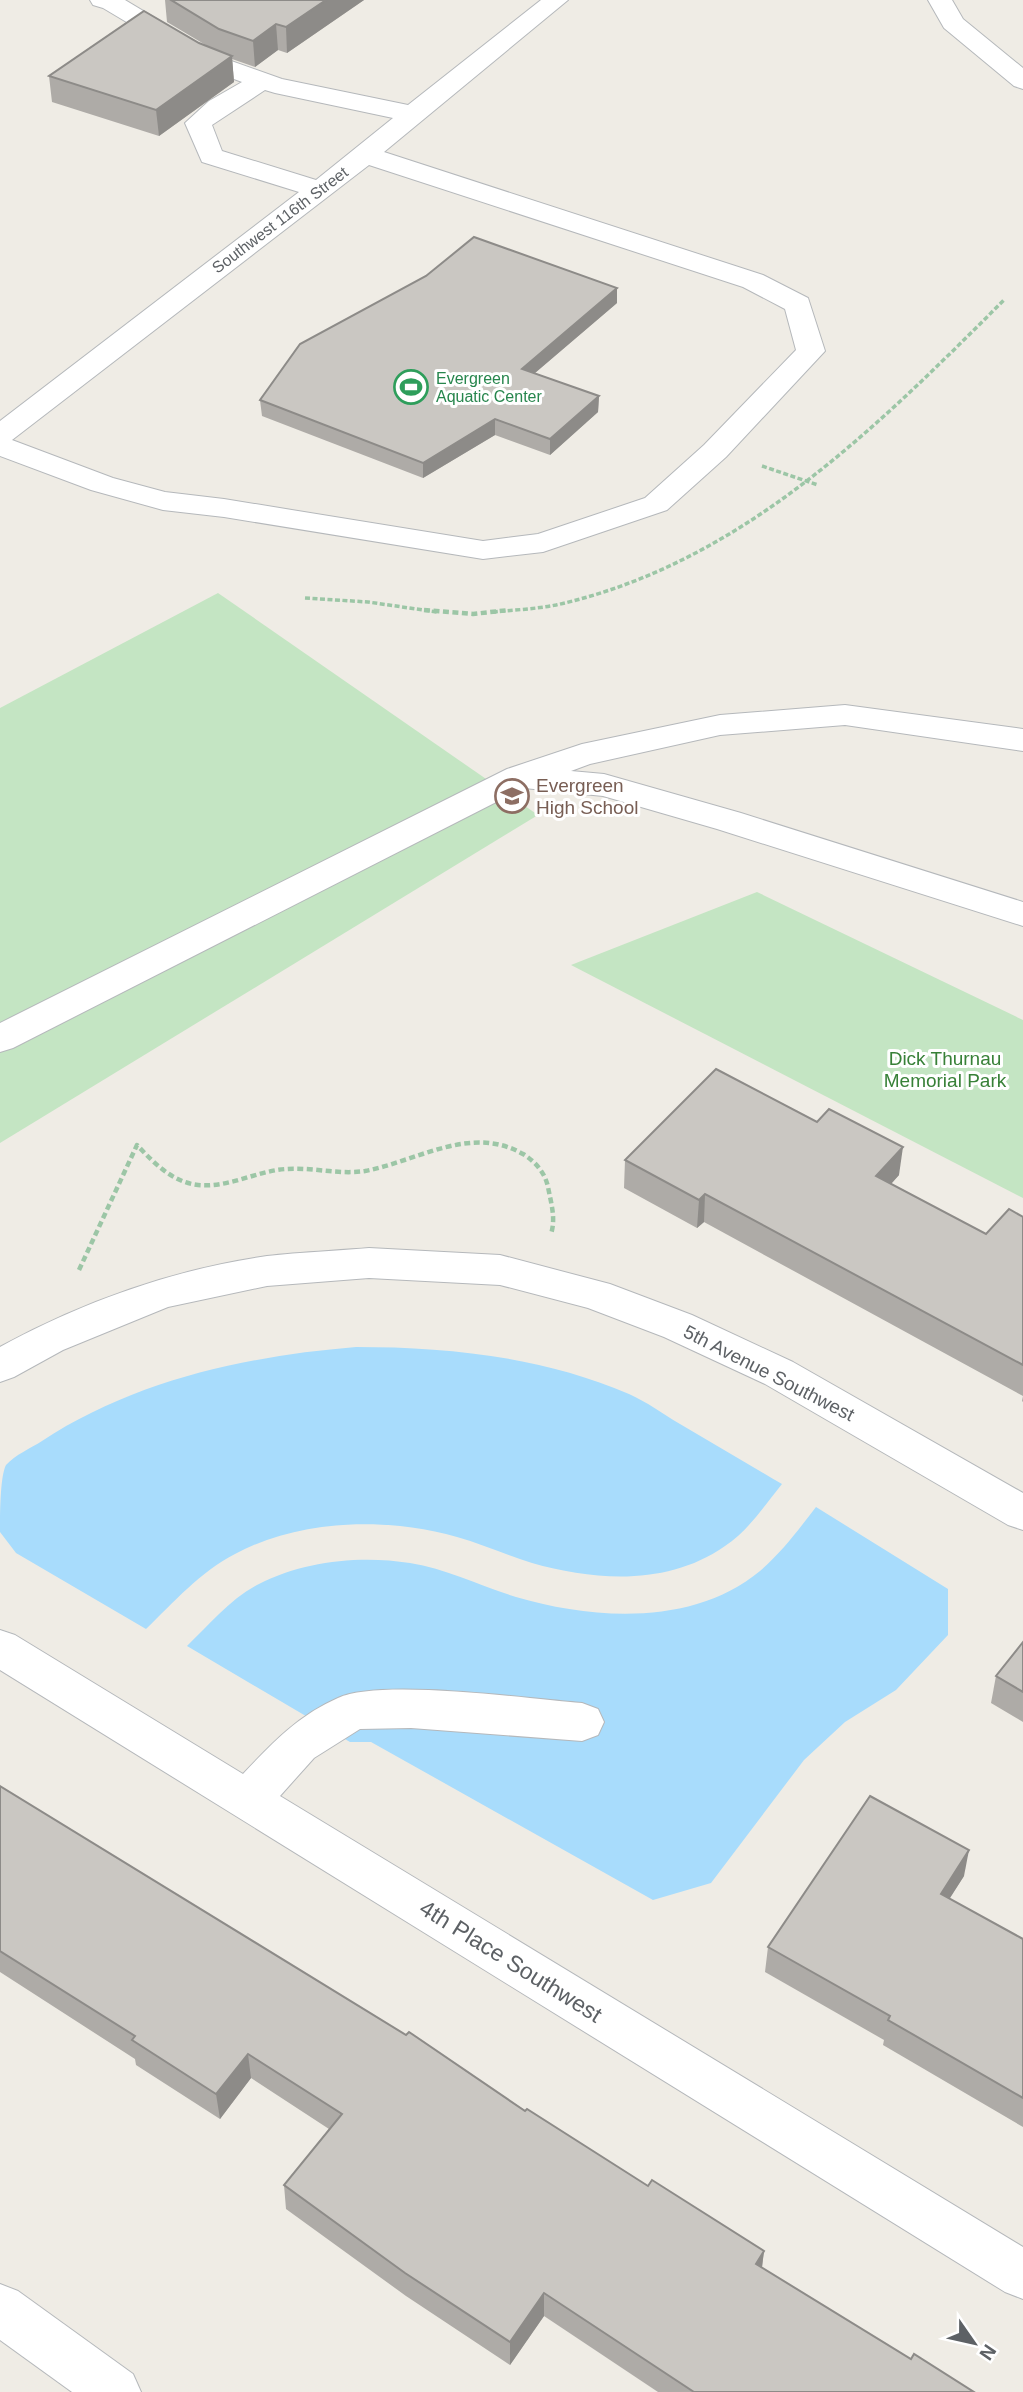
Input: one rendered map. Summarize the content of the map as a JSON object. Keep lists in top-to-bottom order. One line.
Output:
{"streets":{"street":["Southwest 116th Street","5th Avenue Southwest","4th Place Southwest"]},"parks":["Dick Thurnau Memorial Park"],"places":{"sports":["Evergreen Aquatic Center"],"school or university":["Evergreen High School"]},"north":"bottom right"}
